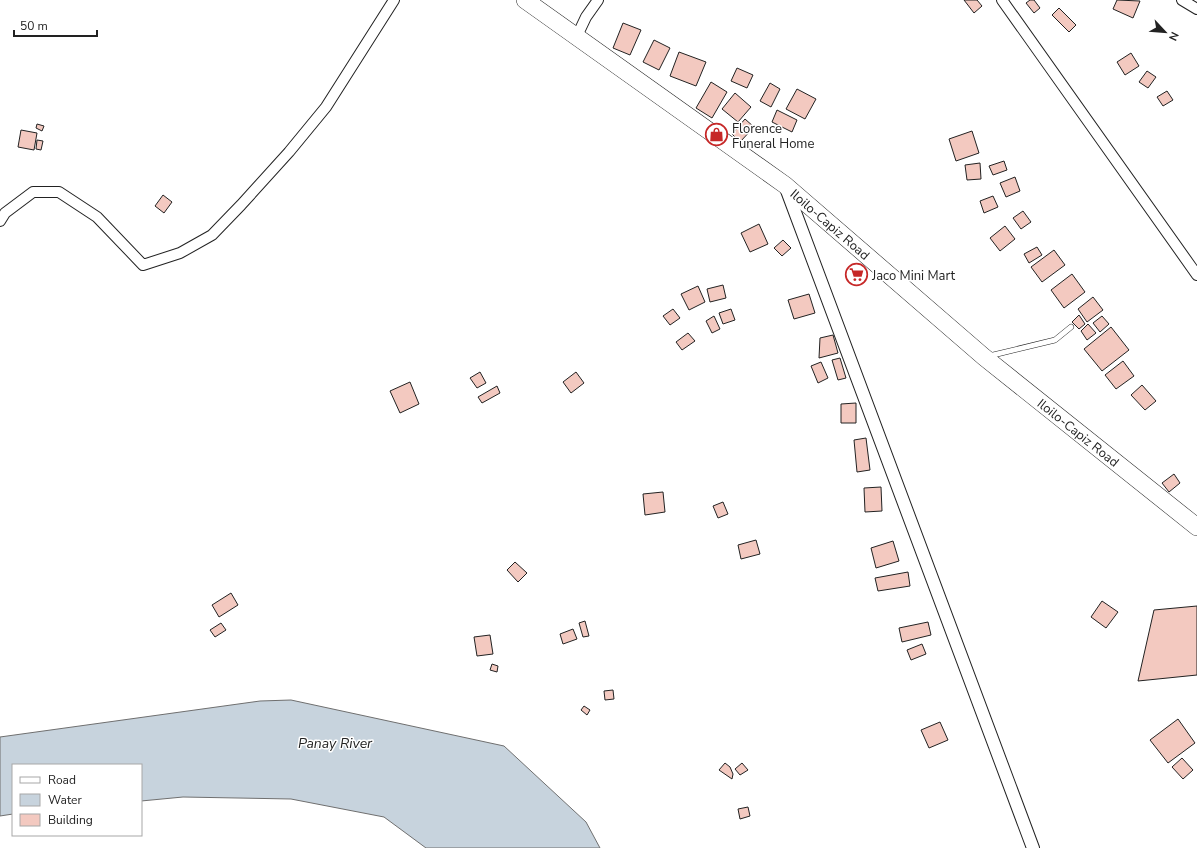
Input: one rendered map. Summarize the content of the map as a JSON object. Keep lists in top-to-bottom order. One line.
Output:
{"streets":{"highway":["Iloilo-Capiz Road"]},"water":["Panay River"],"places":{"shop":["Florence Funeral Home"],"supermarket":["Jaco Mini Mart"]},"legend":["Road","Water","Building"],"scale_bar":"50 m","north":"bottom right"}
